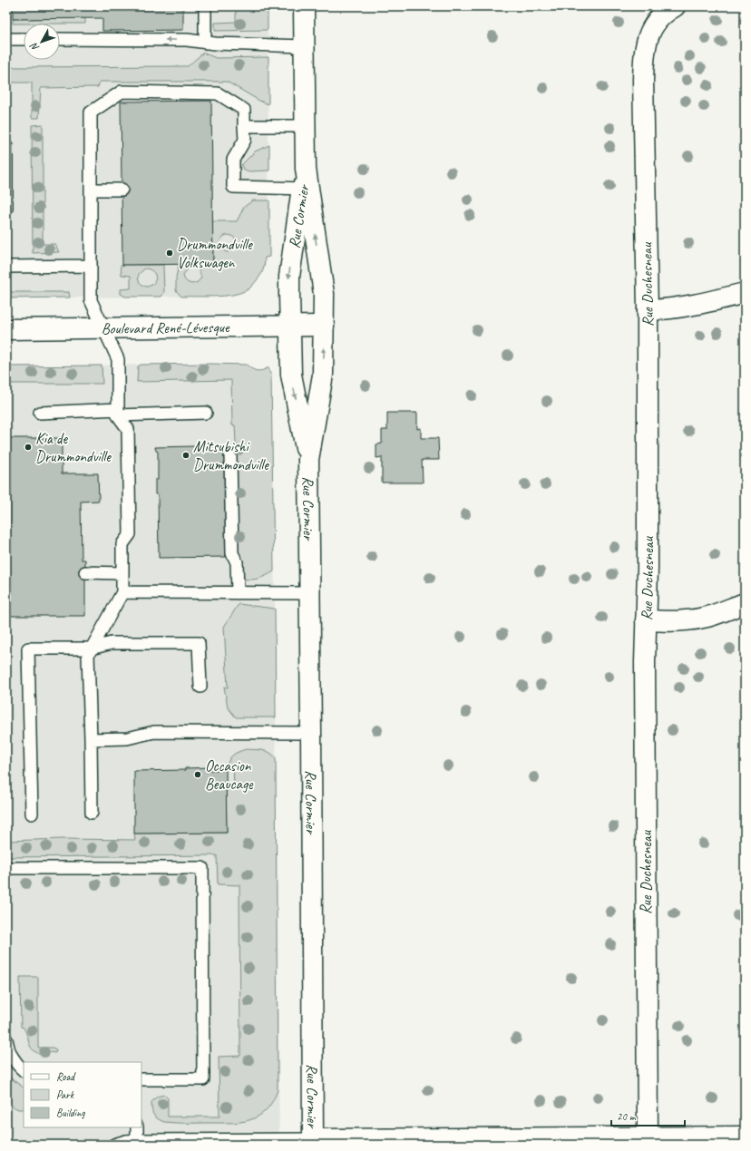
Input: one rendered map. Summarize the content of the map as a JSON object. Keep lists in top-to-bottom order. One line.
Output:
{"streets":{"street":["Rue Cormier","Rue Duchesneau","Boulevard René-Lévesque"]},"crossings":[["Rue Cormier","Boulevard René-Lévesque"]],"places":["Drummondville Volkswagen","Kia de Drummondville","Mitsubishi Drummondville","Occasion Beaucage"],"legend":["Road","Park","Building"],"scale_bar":"20 m","north":"bottom left"}
